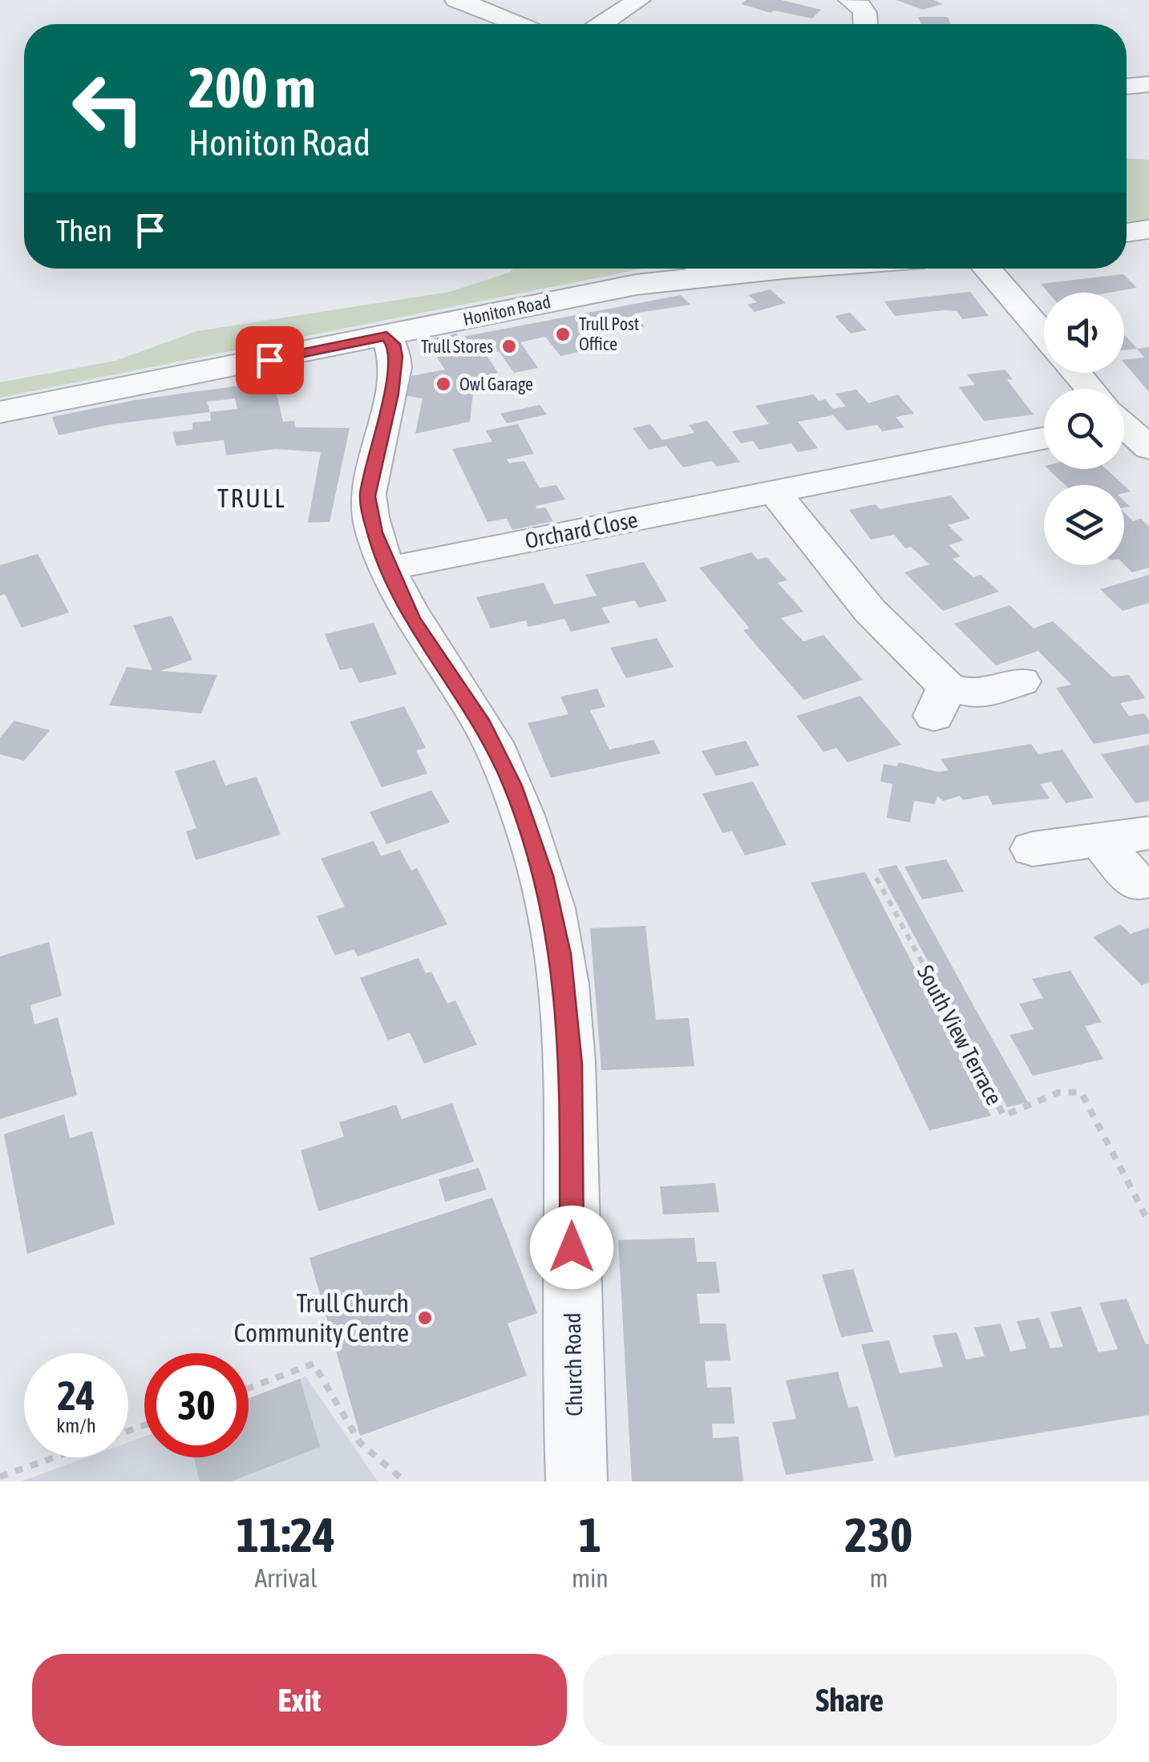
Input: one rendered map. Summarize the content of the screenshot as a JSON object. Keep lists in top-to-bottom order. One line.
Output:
{"streets":{"street":["Honiton Road","Orchard Close","Church Road"],"path":["South View Terrace"]},"crossings":[["Honiton Road","Church Road"],["Orchard Close","Church Road"]],"districts":["TRULL"],"places":["Trull Post Office","Trull Stores","Owl Garage","Trull Church Community Centre"],"page":{"turn":["200 m","Honiton Road"],"then":"Then","speed":"24 km/h","limit":"30","eta":["11:24","Arrival","1","min","230","m"],"buttons":["Exit","Share"]}}
